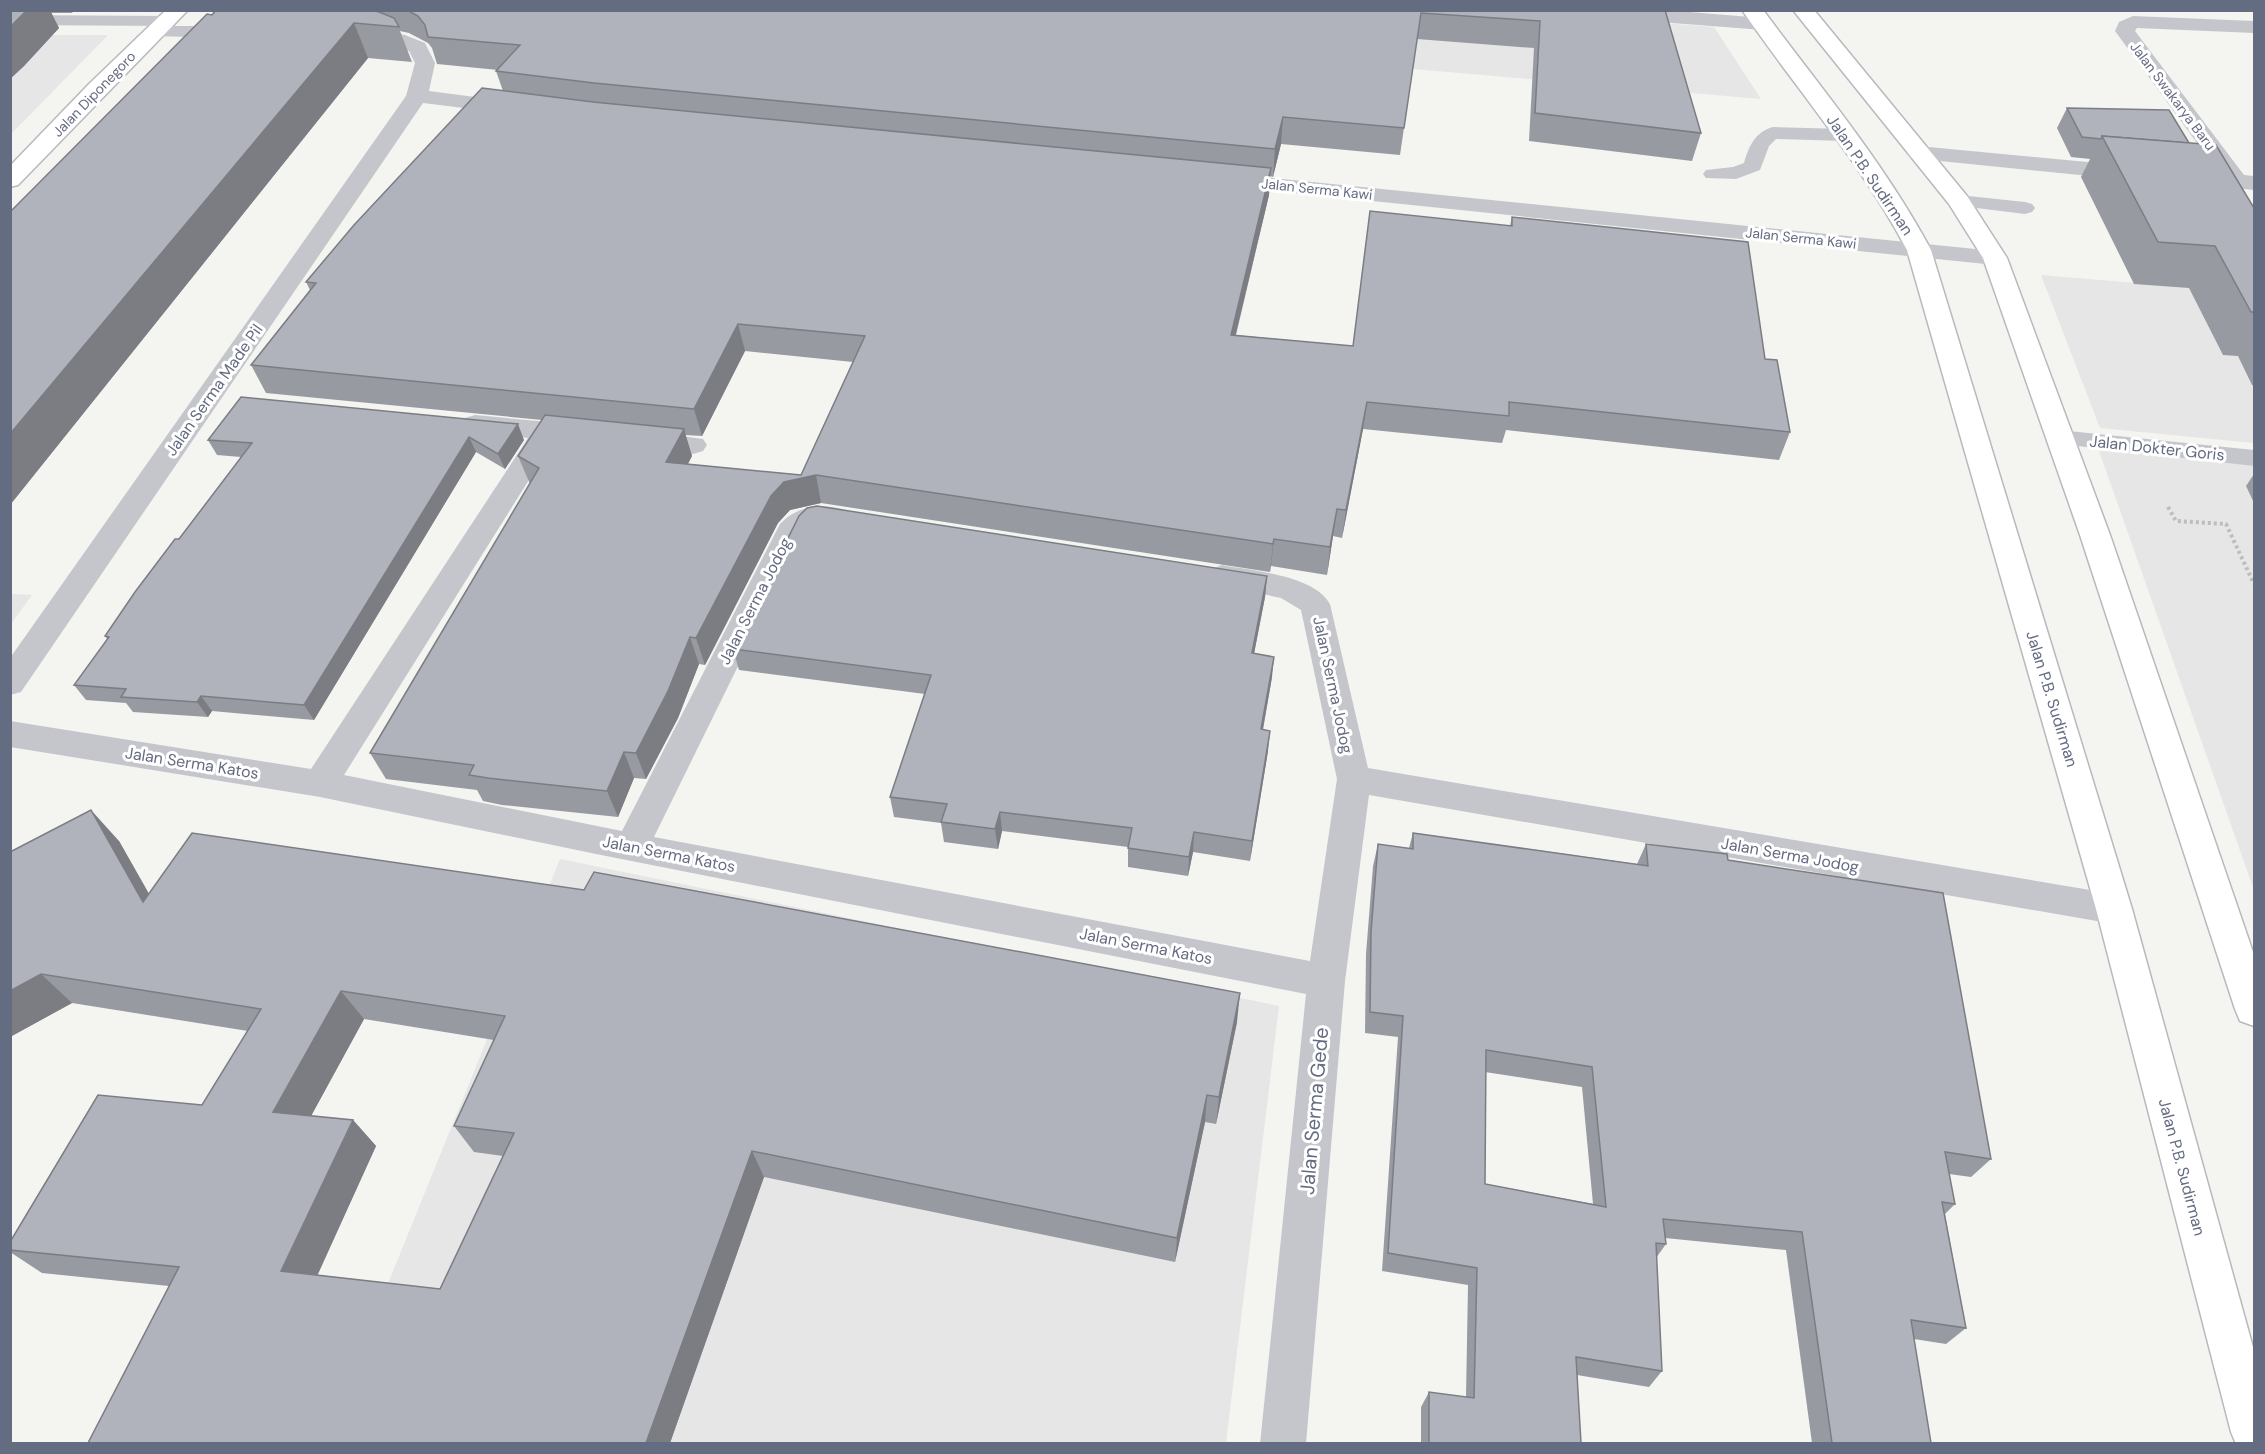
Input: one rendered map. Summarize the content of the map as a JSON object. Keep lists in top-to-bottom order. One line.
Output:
{"streets":{"street":["Jalan Diponegoro","Jalan Swakarya Baru","Jalan P.B. Sudirman","Jalan Serma Kawi","Jalan Serma Made Pil","Jalan Serma Jodog","Jalan Serma Katos","Jalan Serma Gede"],"lane":["Jalan Dokter Goris"]},"crossings":[["Jalan P.B. Sudirman","Jalan Serma Kawi"],["Jalan P.B. Sudirman","Jalan Serma Jodog"],["Jalan Serma Jodog","Jalan Serma Katos"],["Jalan Serma Jodog","Jalan Serma Gede"],["Jalan Serma Katos","Jalan Serma Gede"]]}
